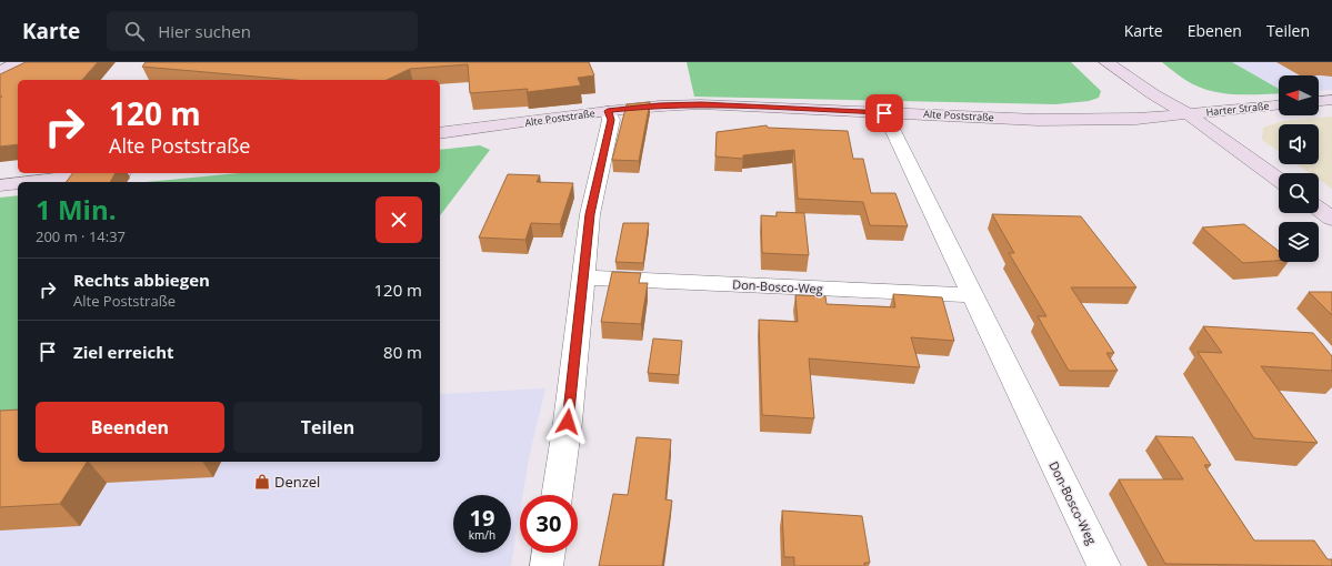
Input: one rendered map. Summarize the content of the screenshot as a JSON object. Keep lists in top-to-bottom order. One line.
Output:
{"streets":{"main road":["Harter Straße","Alte Poststraße"],"street":["Don-Bosco-Weg"]},"crossings":[["Harter Straße","Alte Poststraße"],["Alte Poststraße","Don-Bosco-Weg"]],"places":{"shop":["Denzel"]},"north":"left","page":{"header":"Karte","search":"Hier suchen","nav":["Karte","Ebenen","Teilen"],"turn":["120 m","Alte Poststraße"],"heading":["1 Min.","200 m · 14:37"],"list":[{"name":"Rechts abbiegen","note":"Alte Poststraße","value":"120 m"},{"name":"Ziel erreicht","value":"80 m"}],"buttons":["Beenden","Teilen"],"speed":"19 km/h","limit":"30"}}
